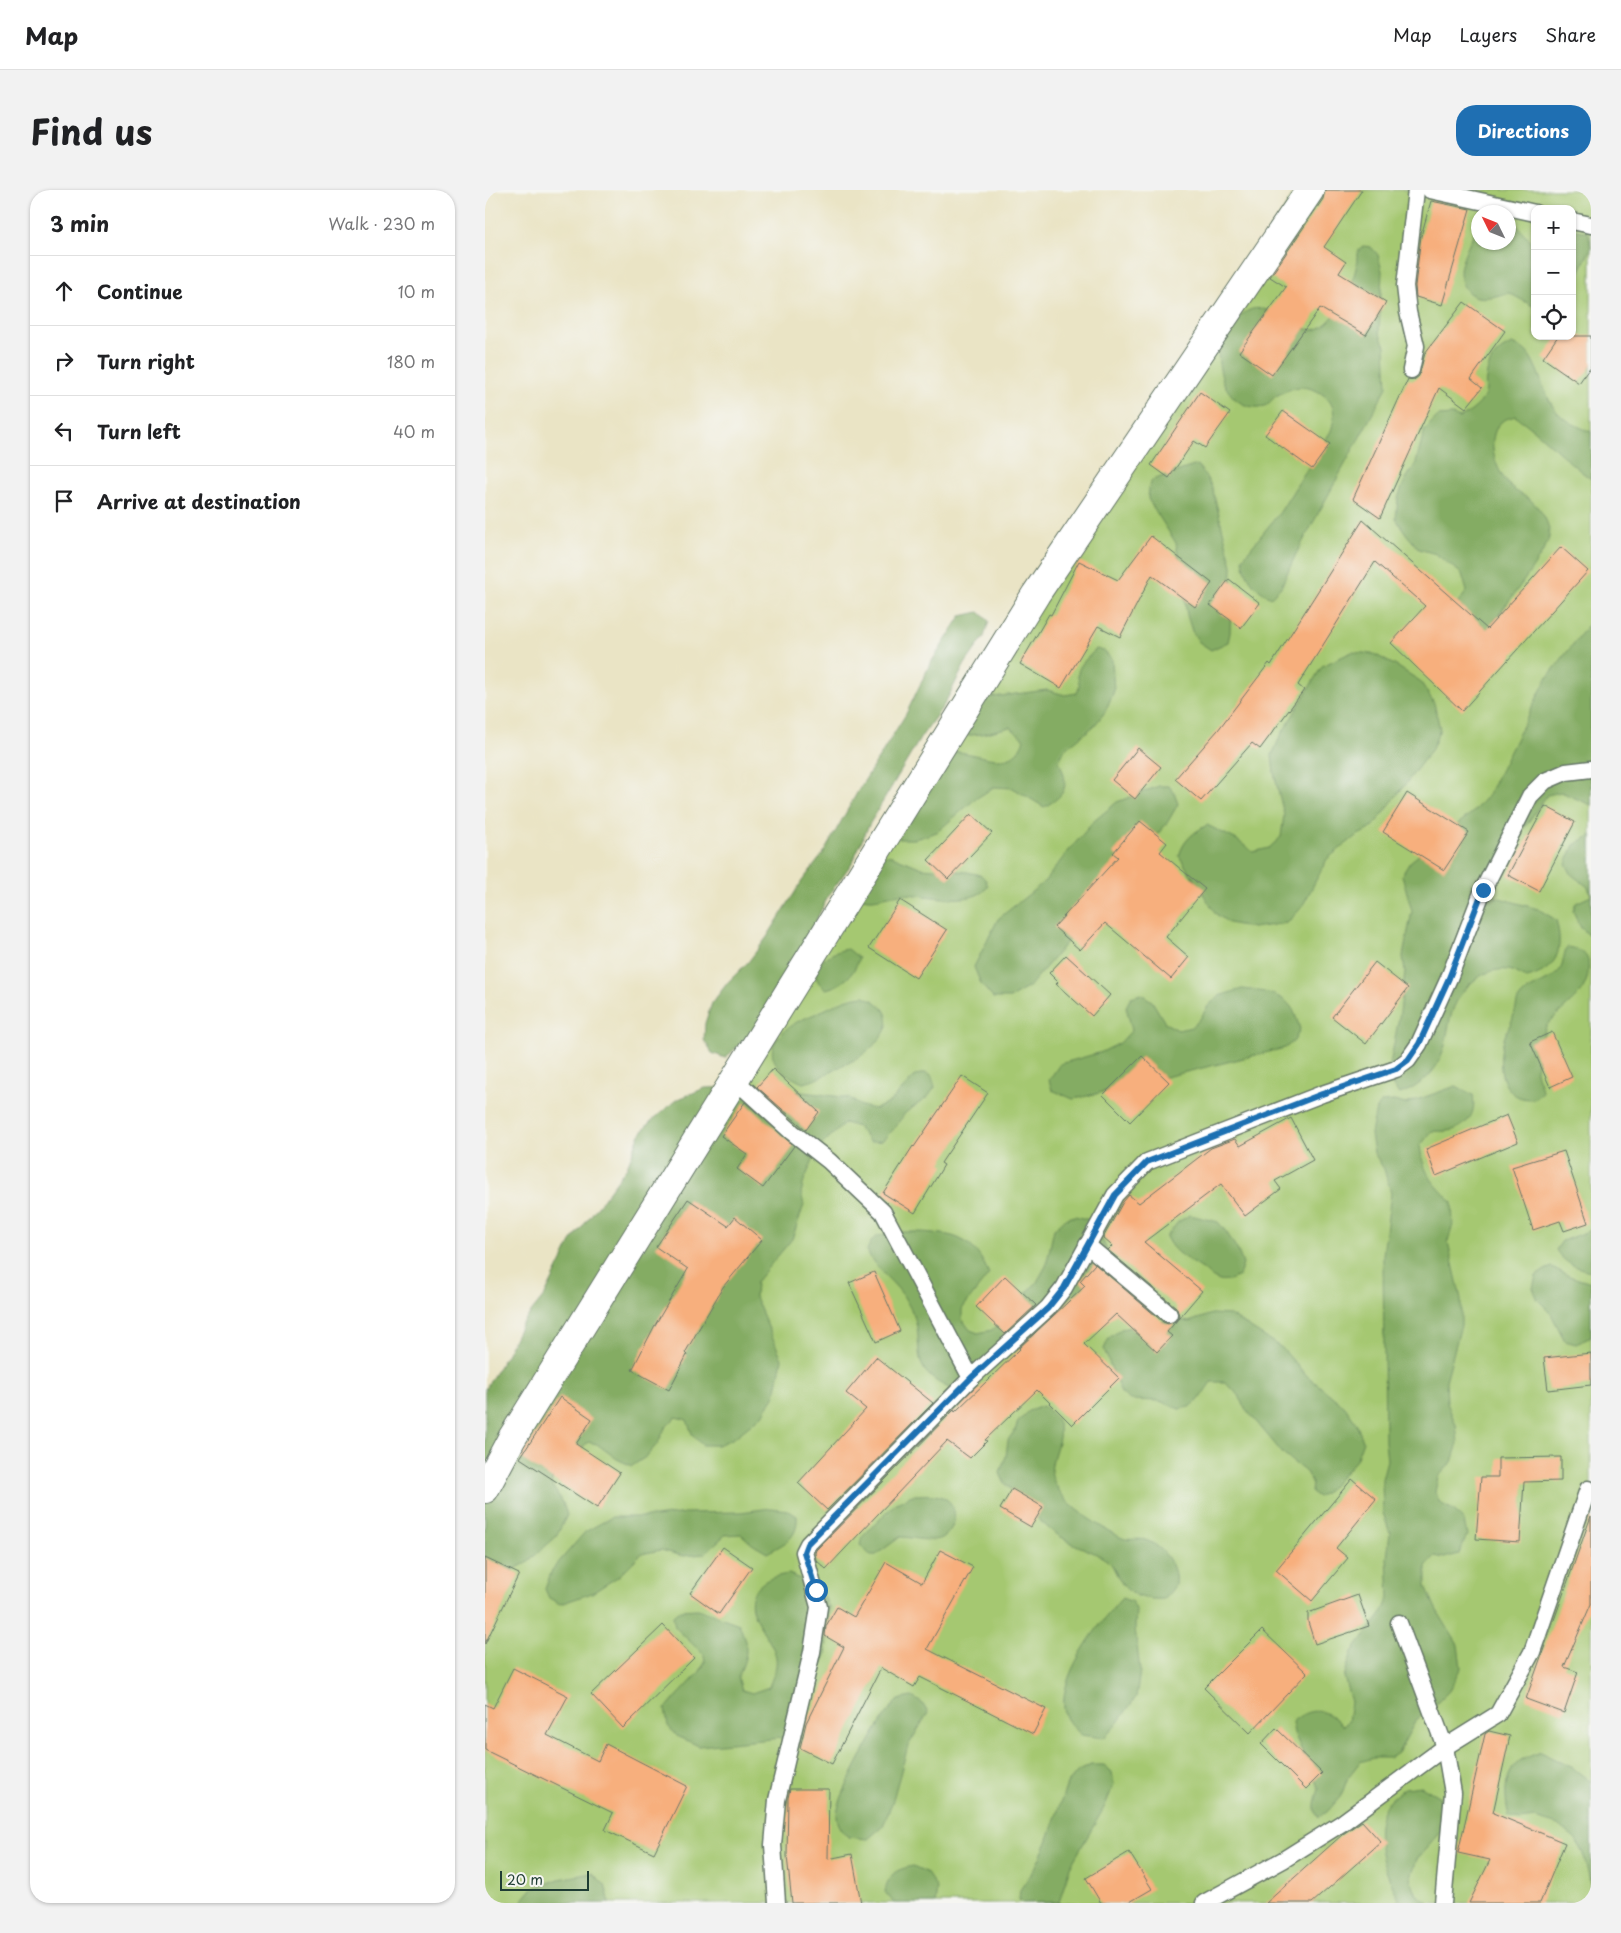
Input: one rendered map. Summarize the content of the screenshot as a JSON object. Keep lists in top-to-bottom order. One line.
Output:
{"scale_bar":"20 m","north":"top left","page":{"header":"Map","nav":["Map","Layers","Share"],"title":"Find us","buttons":"Directions","heading":["3 min","Walk · 230 m"],"map_buttons":["+","−"],"list":[["Continue","10 m"],["Turn right","180 m"],["Turn left","40 m"],"Arrive at destination"],"scale":"20 m"}}
